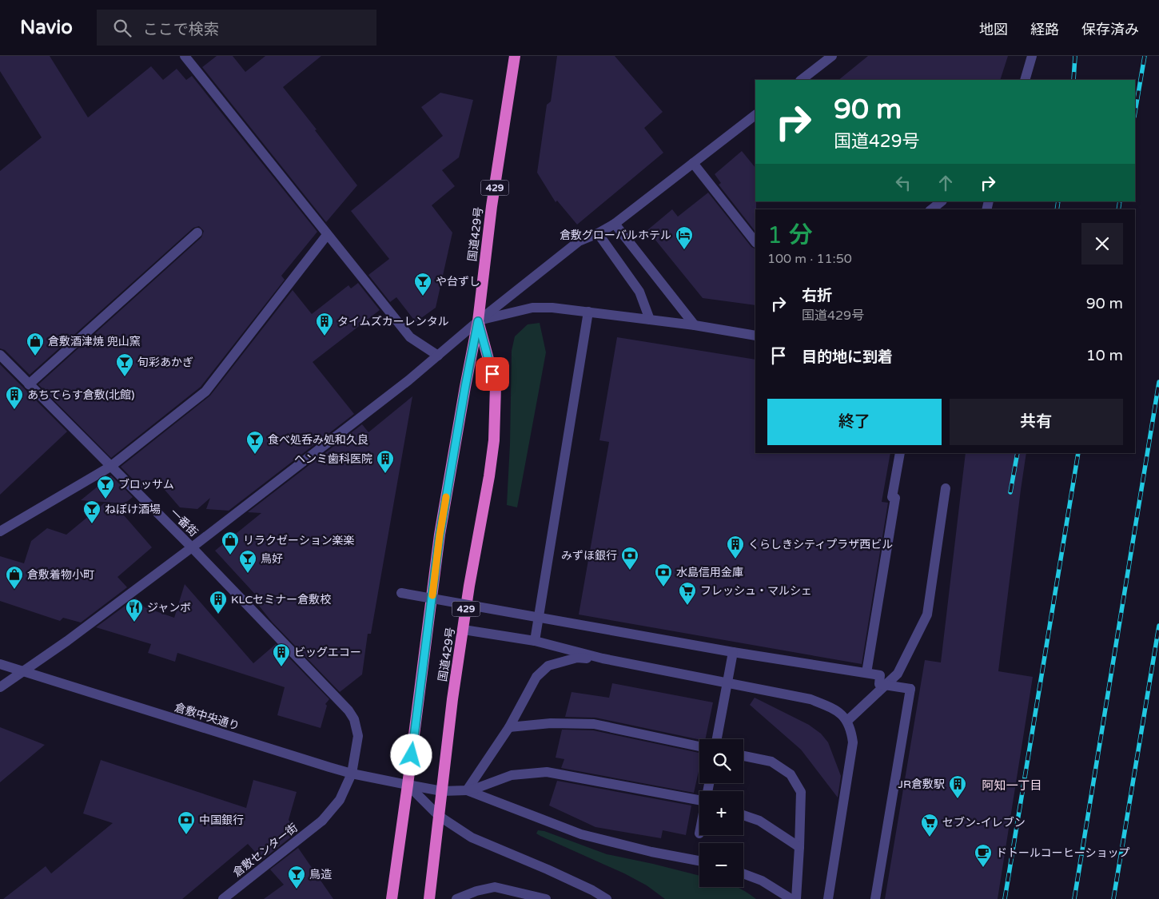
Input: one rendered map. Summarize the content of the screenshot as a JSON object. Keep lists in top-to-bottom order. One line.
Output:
{"streets":{"highway":["429","国道429号"],"street":["一番街","倉敷中央通り","倉敷センター街"]},"crossings":[["国道429号","倉敷中央通り"],["一番街","倉敷センター街"],["倉敷中央通り","倉敷センター街"]],"districts":["阿知一丁目"],"places":{"hotel":["倉敷グローバルホテル"],"bar":["や台ずし","旬彩あかぎ","食べ処呑み処和久良","ブロッサム","ねぼけ酒場","鳥好","鳥造"],"building":["タイムズカーレンタル","あちてらす倉敷(北館)","ヘンミ歯科医院","くらしきシティプラザ西ビル","KLCセミナー倉敷校","ビッグエコー","JR倉敷駅"],"shop":["倉敷酒津焼 兜山窯","リラクゼーション楽楽","倉敷着物小町"],"bank":["みずほ銀行","水島信用金庫","中国銀行"],"supermarket":["フレッシュ・マルシェ","セブン-イレブン"],"restaurant":["ジャンボ"],"cafe":["ドトールコーヒーショップ"]},"page":{"header":"Navio","search":"ここで検索","nav":["地図","経路","保存済み"],"turn":["90 m","国道429号"],"heading":["1 分","100 m · 11:50"],"list":[{"name":"右折","note":"国道429号","value":"90 m"},{"name":"目的地に到着","value":"10 m"}],"buttons":["終了","共有"],"map_buttons":["+","−"]}}
